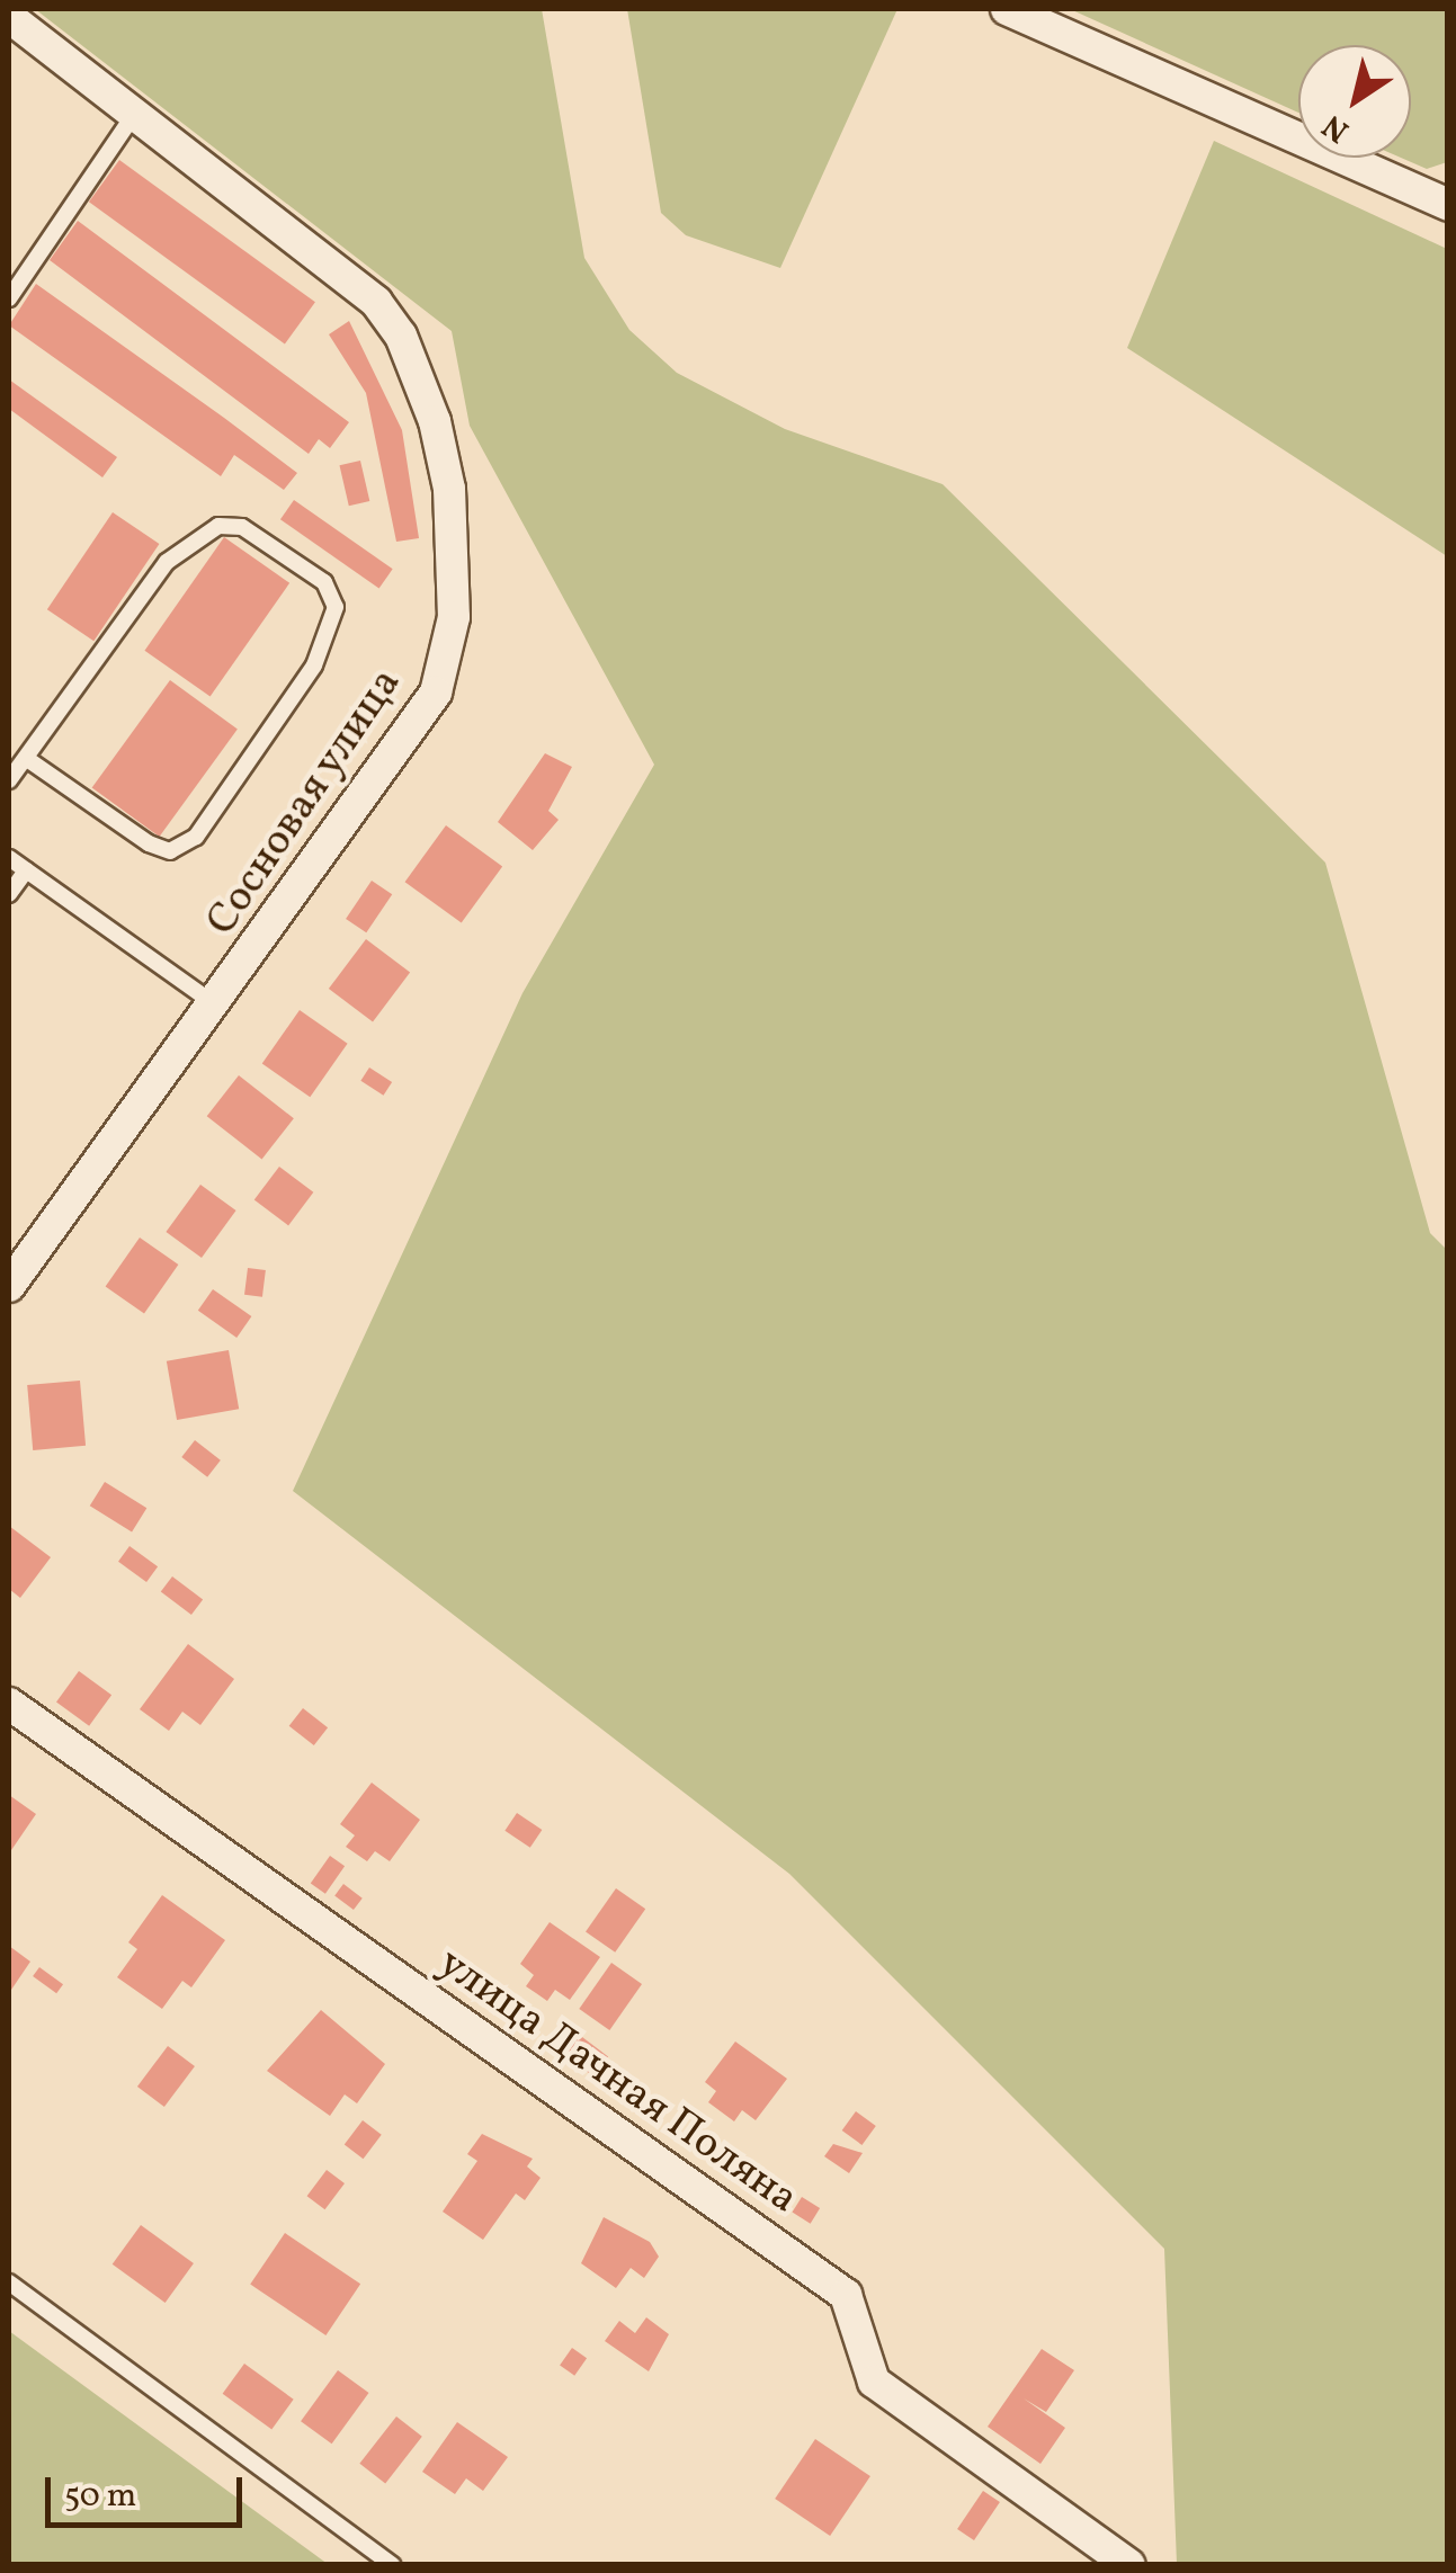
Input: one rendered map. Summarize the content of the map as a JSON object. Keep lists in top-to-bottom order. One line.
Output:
{"streets":{"street":["Сосновая улица","улица Дачная Поляна"]},"scale_bar":"50 m","north":"bottom left"}
